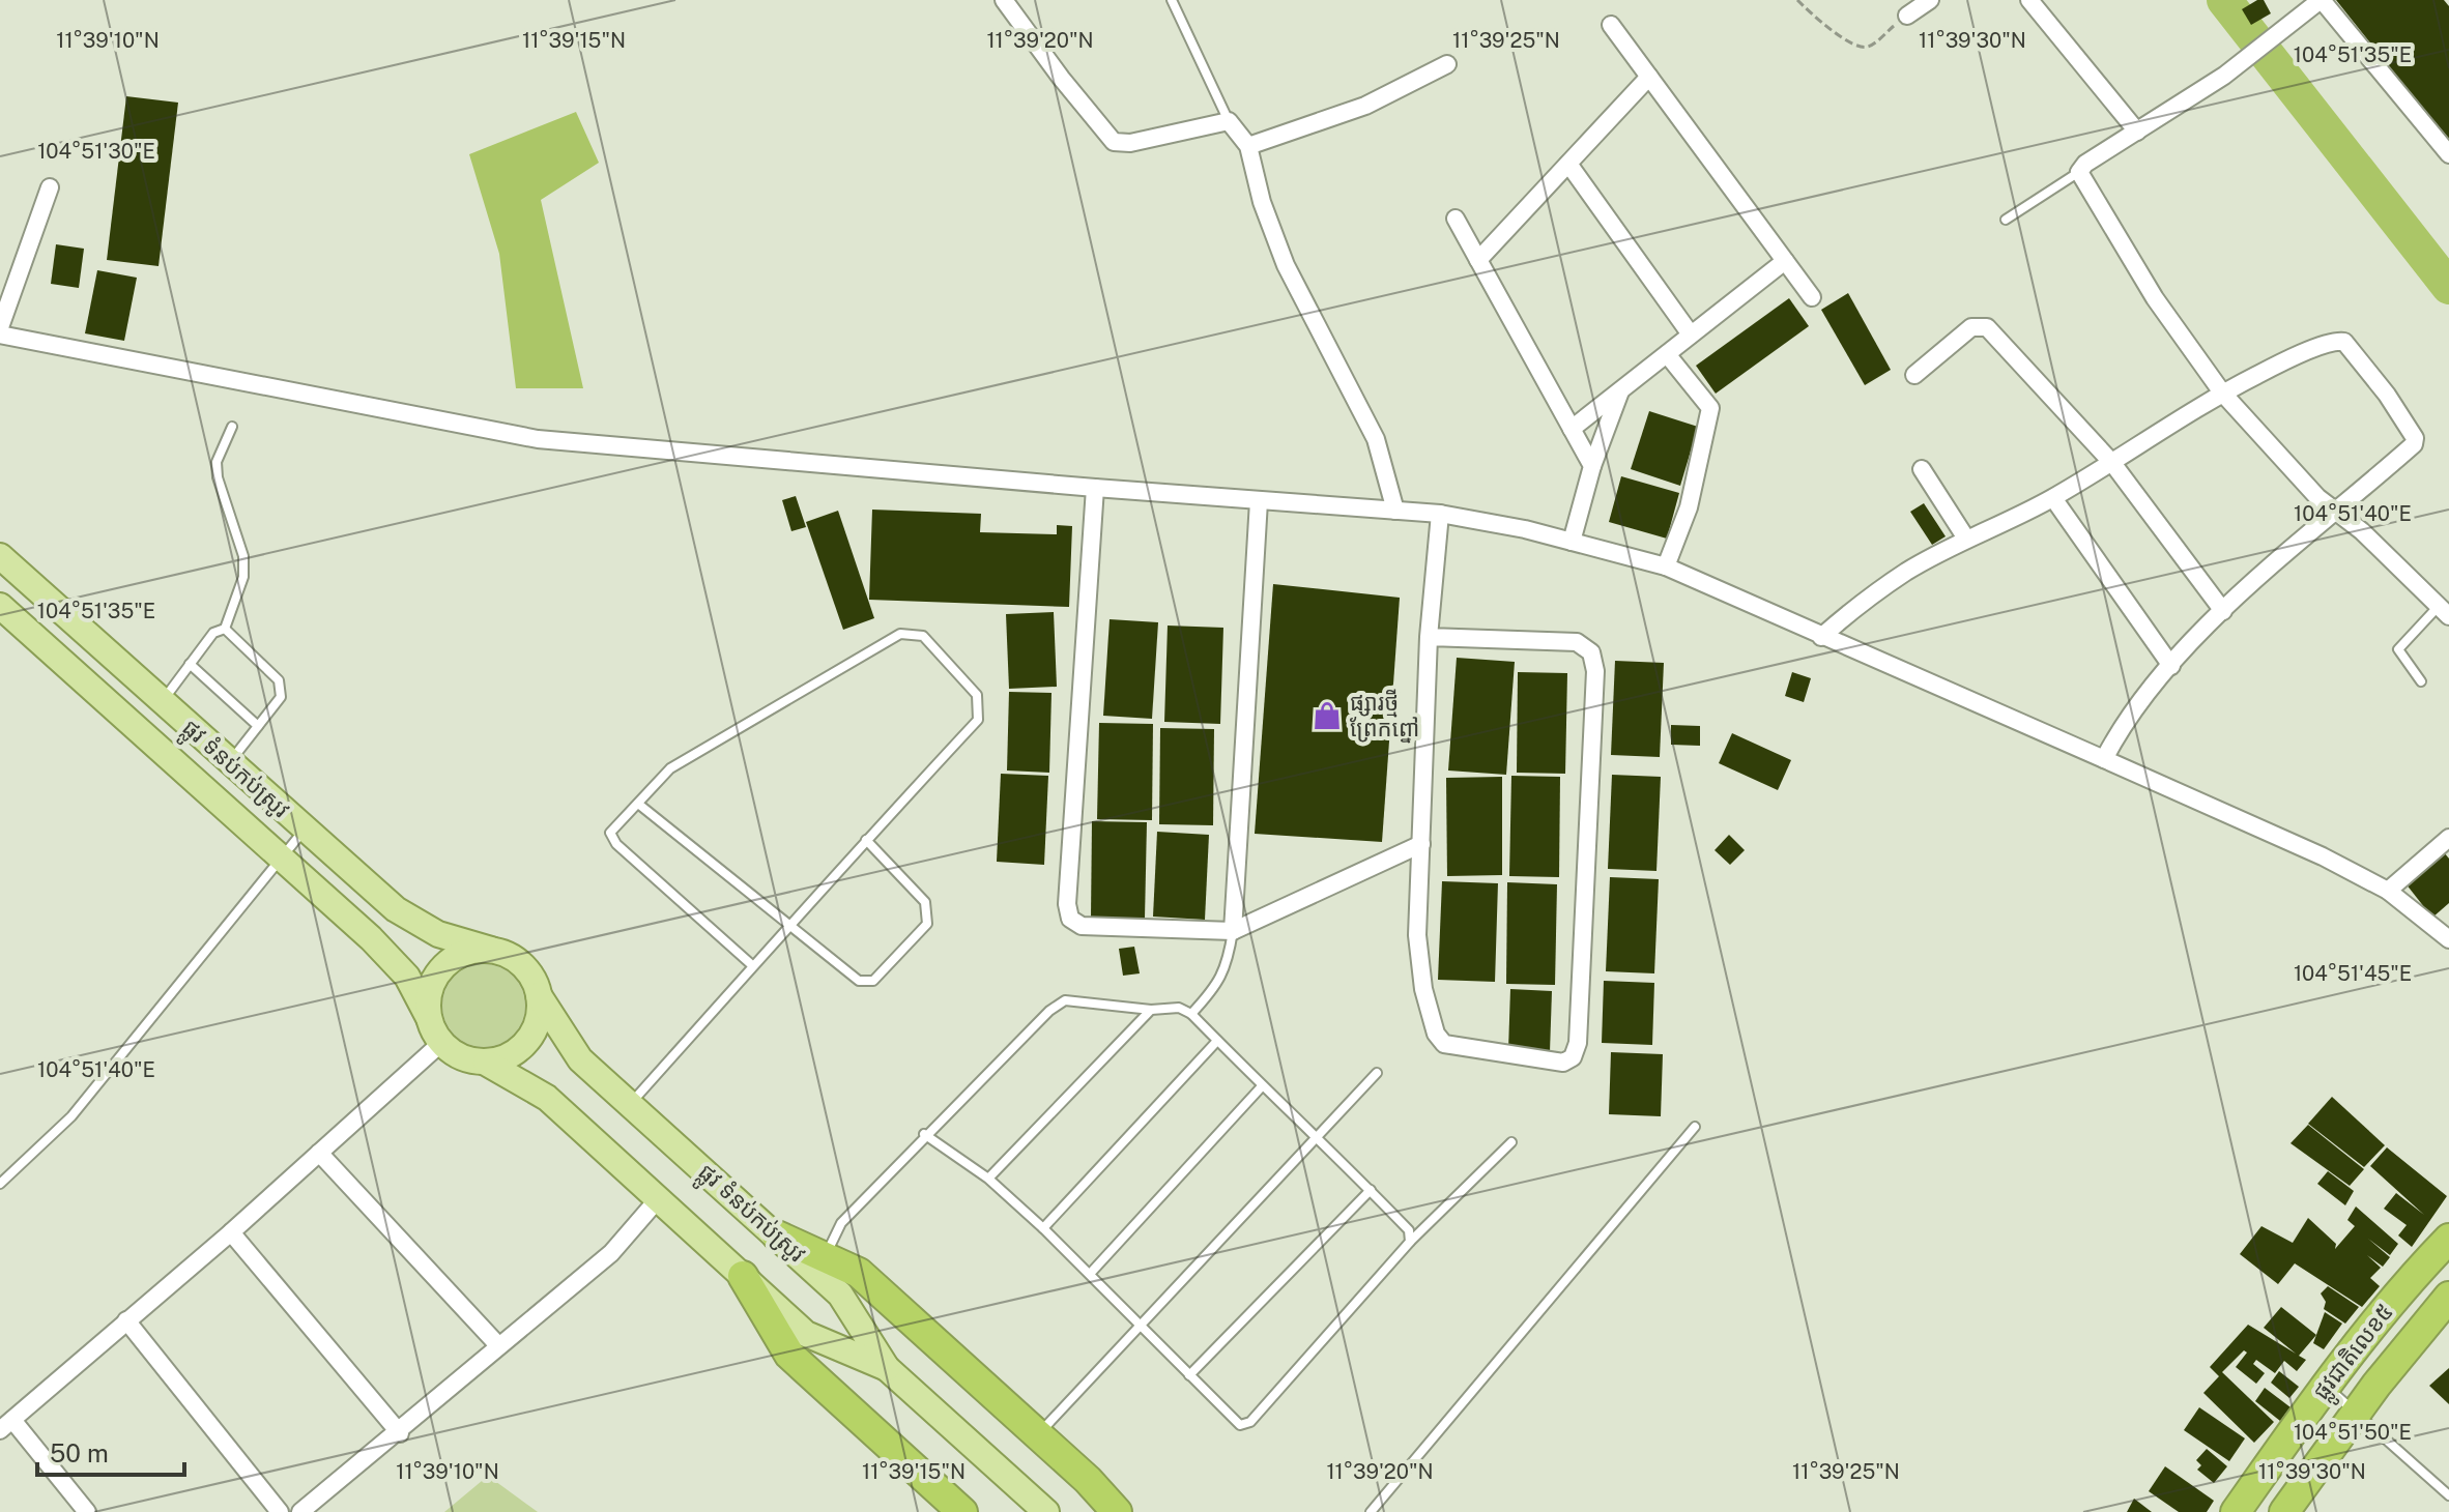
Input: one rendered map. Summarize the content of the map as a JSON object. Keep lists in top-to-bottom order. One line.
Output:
{"streets":{"highway":["ផ្លូវជាតិលេខ៥"],"main road":["ផ្លូវ ទំនប់កប់ស្រូវ"]},"places":{"shop":["ផ្សារថ្មី ព្រែកព្នៅ"]},"scale_bar":"50 m","coordinates":["11°39'10\"N","11°39'15\"N","11°39'20\"N","11°39'25\"N","11°39'30\"N","104°51'35\"E","104°51'30\"E","104°51'40\"E","104°51'45\"E","104°51'50\"E"]}
